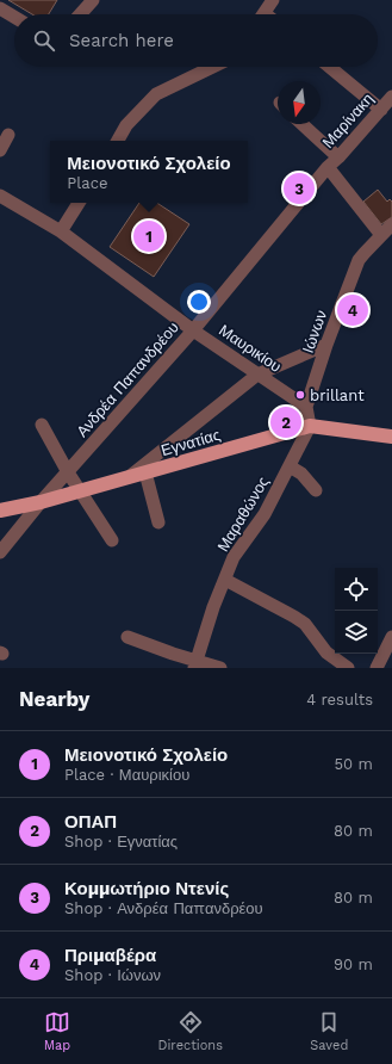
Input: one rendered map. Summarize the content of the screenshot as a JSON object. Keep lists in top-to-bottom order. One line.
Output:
{"streets":{"main road":["Εγνατίας"],"street":["Μαρίνακη","Ιώνων","Μαυρικίου","Ανδρέα Παπανδρέου","Μαραθώνος"]},"crossings":[["Μαρίνακη","Ανδρέα Παπανδρέου"],["Ιώνων","Μαυρικίου"],["Μαυρικίου","Ανδρέα Παπανδρέου"],["Ανδρέα Παπανδρέου","Εγνατίας"],["Εγνατίας","Μαραθώνος"]],"places":["brillant"],"north":"bottom","page":{"search":"Search here","popup":["Μειονοτικό Σχολείο","Place"],"pins":["3","1","4","2"],"heading":["Nearby","4 results"],"list":[{"mark":"1","name":"Μειονοτικό Σχολείο","note":"Place · Μαυρικίου","value":"50 m"},{"mark":"2","name":"ΟΠΑΠ","note":"Shop · Εγνατίας","value":"80 m"},{"mark":"3","name":"Κομμωτήριο Ντενίς","note":"Shop · Ανδρέα Παπανδρέου","value":"80 m"},{"mark":"4","name":"Πριμαβέρα","note":"Shop · Ιώνων","value":"90 m"}],"nav":["Map","Directions","Saved"]}}
